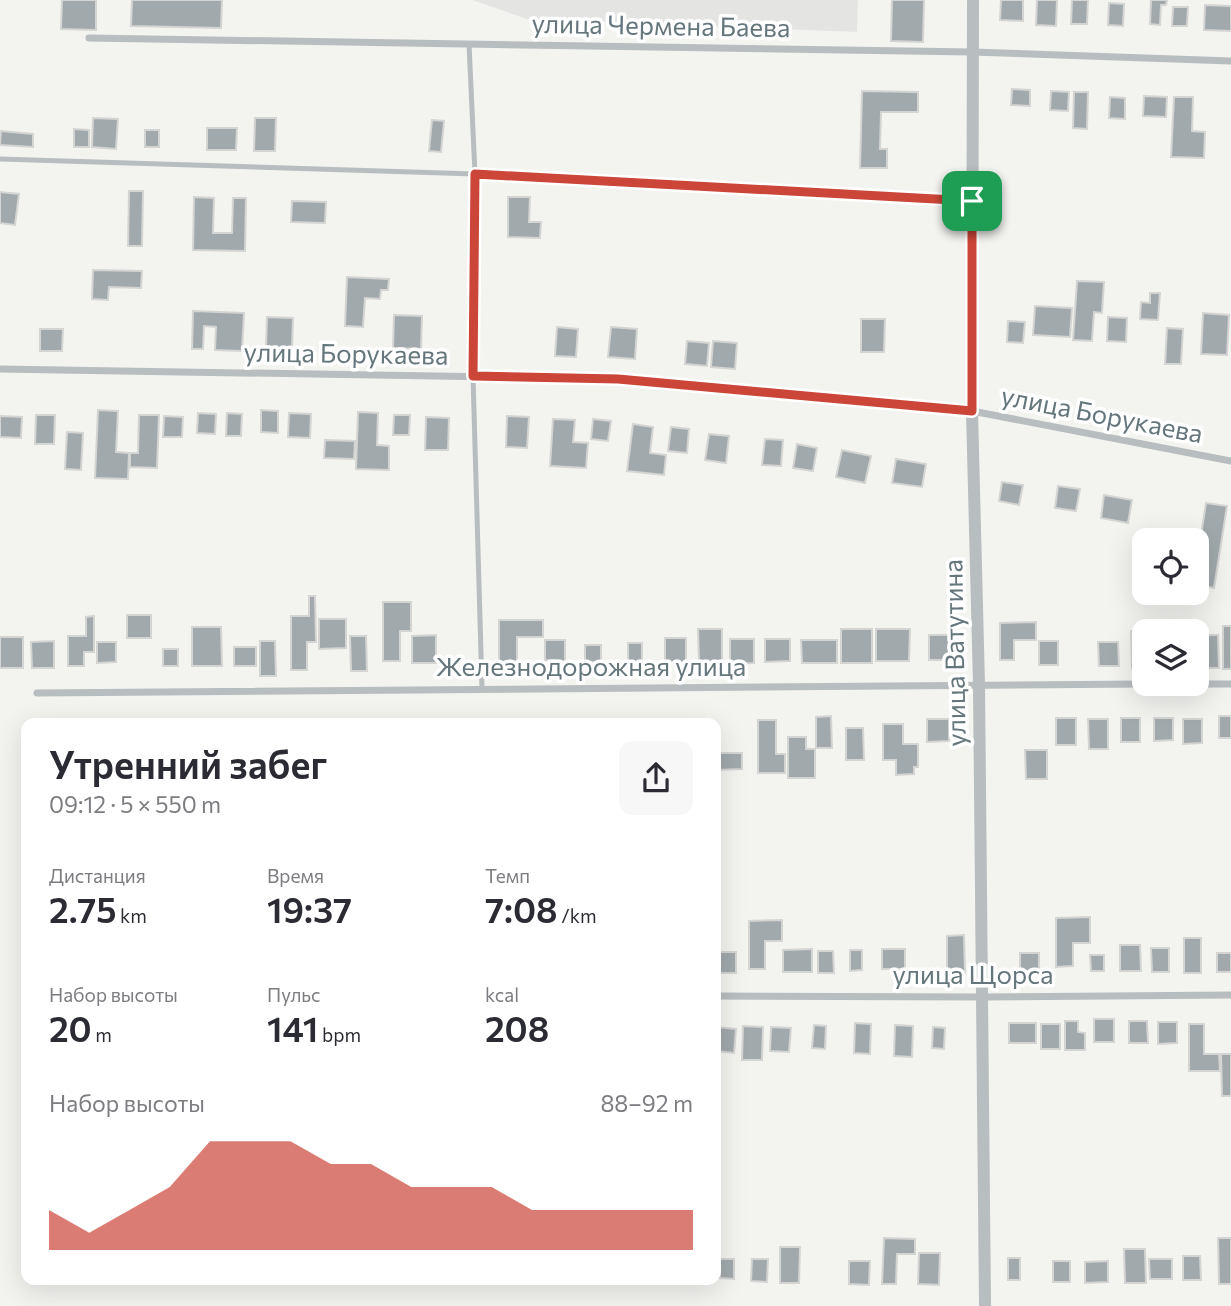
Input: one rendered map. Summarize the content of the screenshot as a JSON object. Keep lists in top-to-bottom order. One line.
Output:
{"streets":{"street":["улица Чермена Баева","улица Борукаева","улица Ватутина","Железнодорожная улица","улица Щорса"]},"crossings":[["улица Чермена Баева","улица Ватутина"],["улица Борукаева","улица Ватутина"],["улица Ватутина","Железнодорожная улица"],["улица Ватутина","улица Щорса"]],"page":{"heading":["Утренний забег","09:12 · 5 × 550 m"],"stats":[["Дистанция","2.75 km"],["Время","19:37"],["Темп","7:08 /km"],["Набор высоты","20 m"],["Пульс","141 bpm"],["kcal","208"]],"chart":["Набор высоты","88–92 m"]}}
